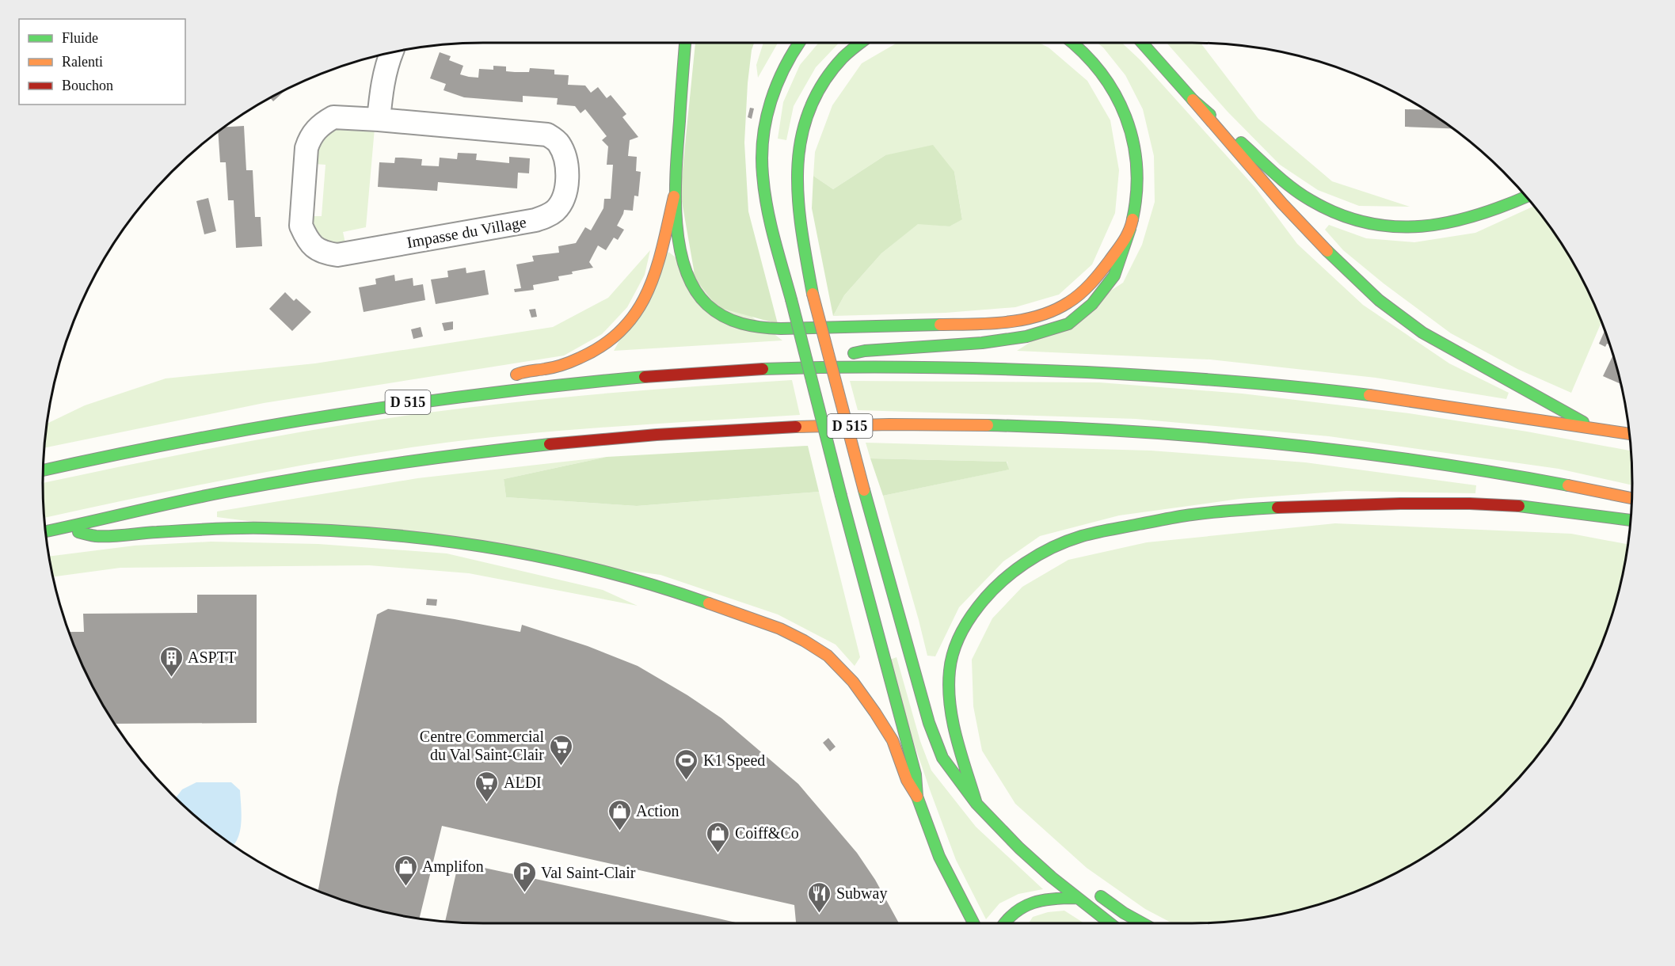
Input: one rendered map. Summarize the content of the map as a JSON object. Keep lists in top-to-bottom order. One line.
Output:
{"streets":{"main road":["D 515"],"street":["Impasse du Village"]},"places":{"building":["ASPTT"],"supermarket":["Centre Commercial du Val Saint-Clair","ALDI"],"sports":["K1 Speed"],"shop":["Action","Coiff&Co","Amplifon"],"parking":["Val Saint-Clair"],"restaurant":["Subway"]},"legend":["Fluide","Ralenti","Bouchon"]}
